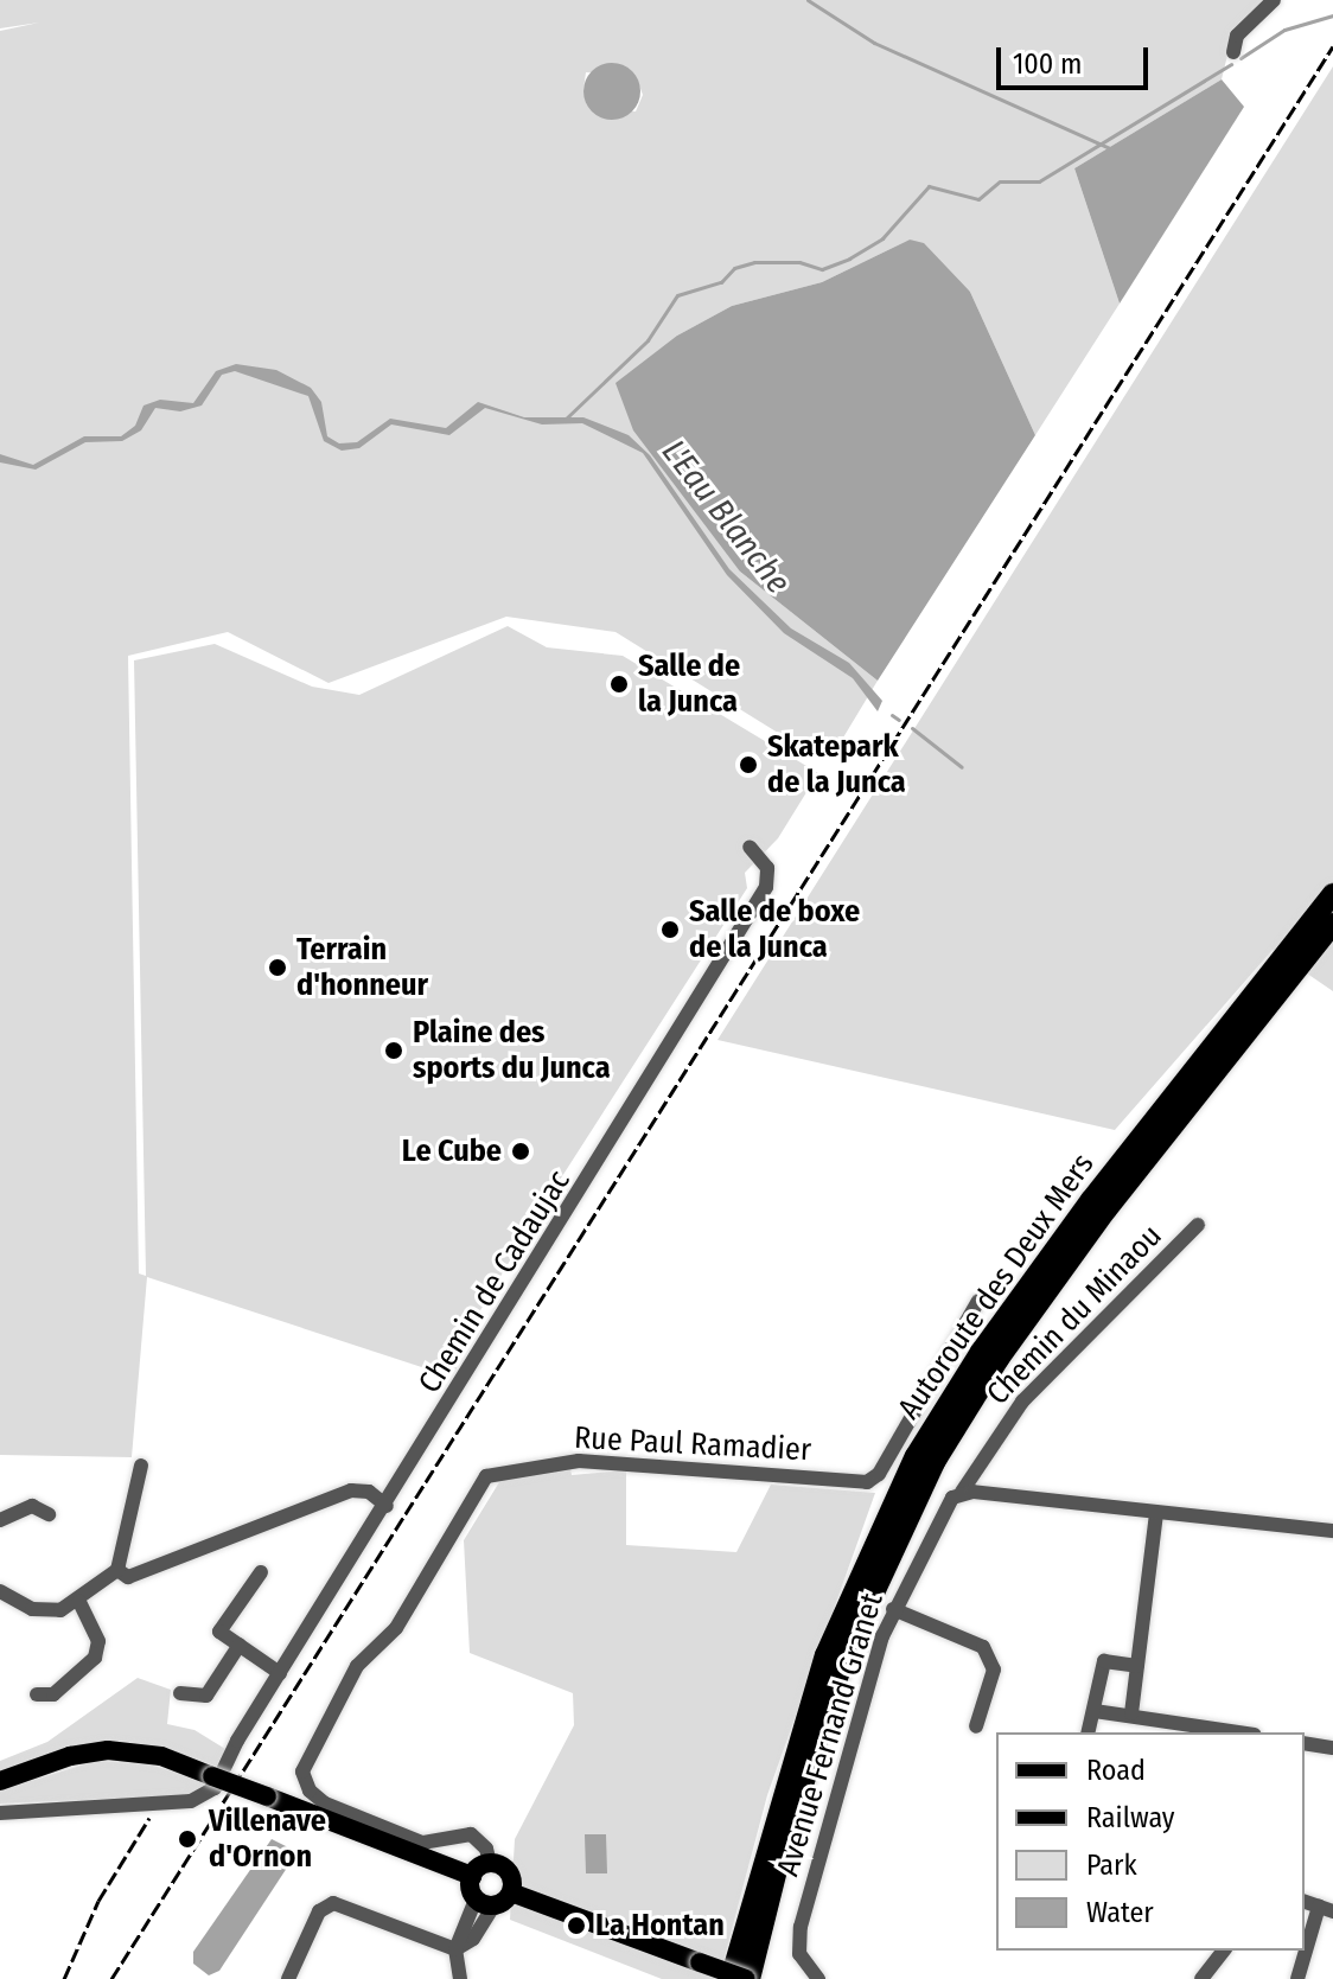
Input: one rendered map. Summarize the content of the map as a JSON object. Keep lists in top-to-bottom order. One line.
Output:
{"streets":{"highway":["Autoroute des Deux Mers"],"street":["Chemin de Cadaujac","Chemin du Minaou","Rue Paul Ramadier","Avenue Fernand Granet"]},"crossings":[["Chemin du Minaou","Avenue Fernand Granet"]],"water":["L'Eau Blanche"],"places":["Salle de la Junca","Skatepark de la Junca","Salle de boxe de la Junca","Terrain d'honneur","Plaine des sports du Junca","Le Cube","Villenave d'Ornon","La Hontan"],"legend":["Road","Railway","Park","Water"],"scale_bar":"100 m"}
